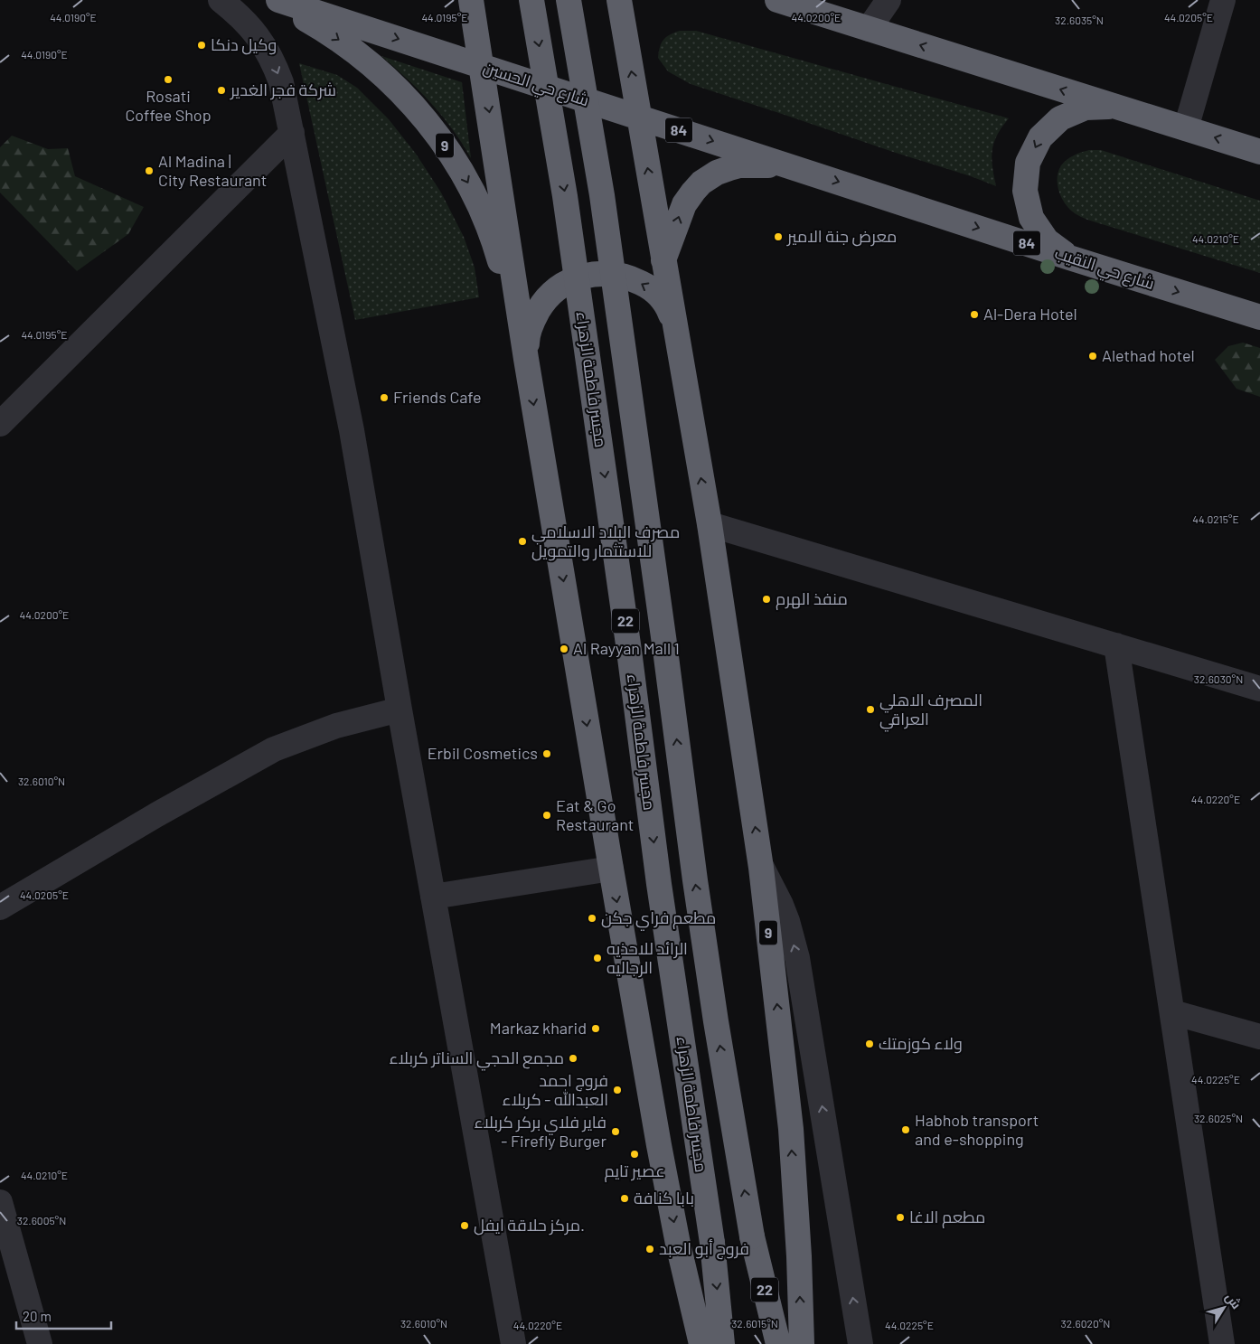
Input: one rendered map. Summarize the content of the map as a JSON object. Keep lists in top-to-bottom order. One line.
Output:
{"streets":{"highway":["شارع حي الحسين","84","9","شارع حي النقيب","مجسر فاطمة الزهراء","22"]},"crossings":[["شارع حي الحسين","9"],["شارع حي الحسين","شارع حي النقيب"]],"one_way":["شارع حي الحسين"],"places":["وكيل دنكا","Rosati Coffee Shop","شركة فجر الغدير","Al Madina | City Restaurant","معرض جنة الامير","Al-Dera Hotel","Alethad hotel","Friends Cafe","مصرف البلاد الاسلامي للاستثمار والتمويل","منفذ الهرم","Al Rayyan Mall 1","المصرف الاهلي العراقي","Erbil Cosmetics","Eat & Go Restaurant","مطعم فراي جكن","الرائد للاحذيه الرجاليه","Markaz kharid","ولاء كوزمتك","مجمع الحجي السناتر كربلاء","فروج احمد العبدالله - كربلاء","Habhob transport and e-shopping","فاير فلاي بركر كربلاء - Firefly Burger","عصير تايم","بابا كنافة","مطعم الاغا","مركز حلاقة ايفل.","فروج أبو العبد"],"scale_bar":"20 m","north":"top right","coordinates":["44.0190°E","44.0195°E","44.0200°E","44.0205°E","32.6035°N","44.0210°E","44.0215°E","32.6030°N","32.6010°N","44.0220°E","44.0225°E","32.6025°N","32.6005°N","32.6015°N","32.6020°N"]}
